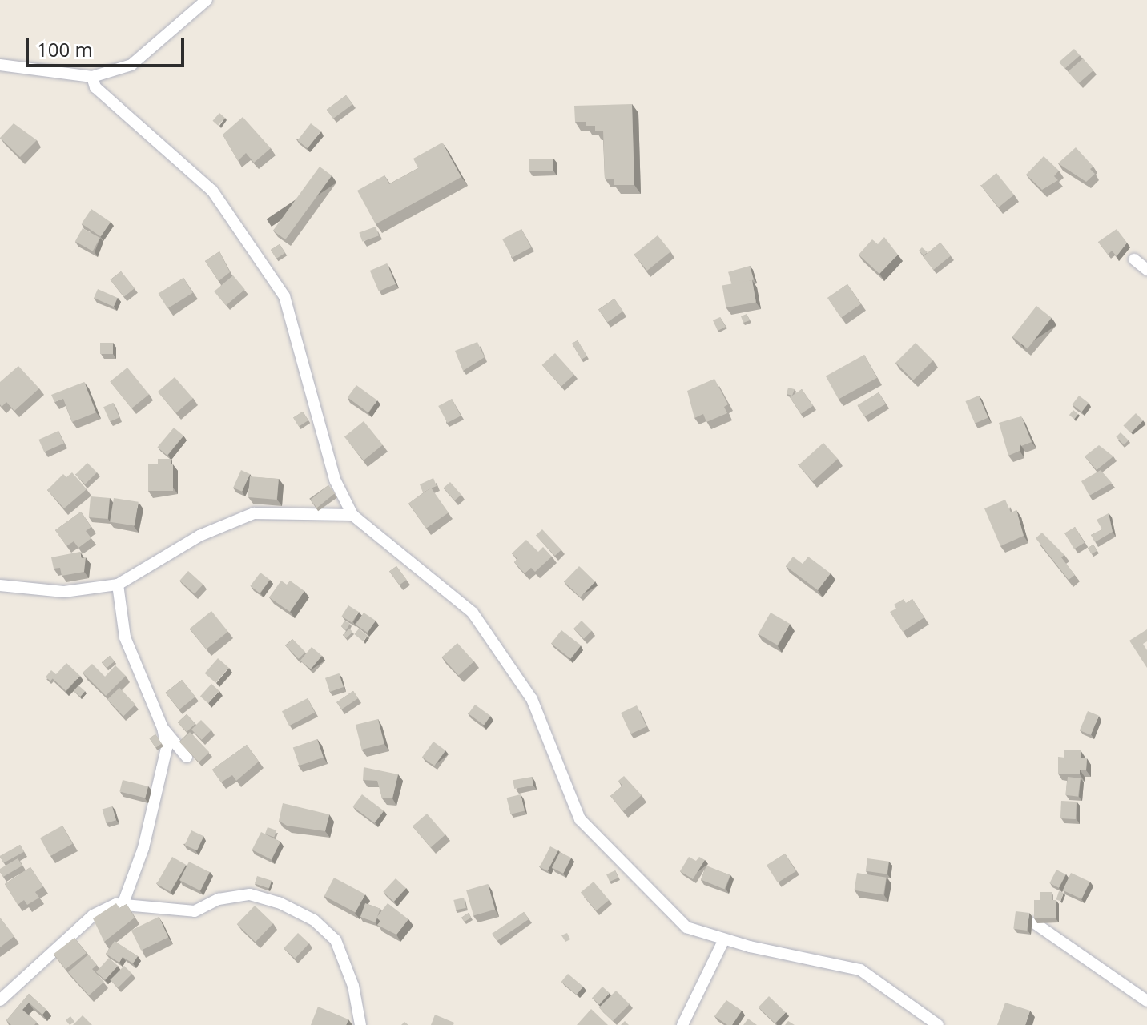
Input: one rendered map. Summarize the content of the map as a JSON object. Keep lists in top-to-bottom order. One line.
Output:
{"scale_bar":"100 m"}
